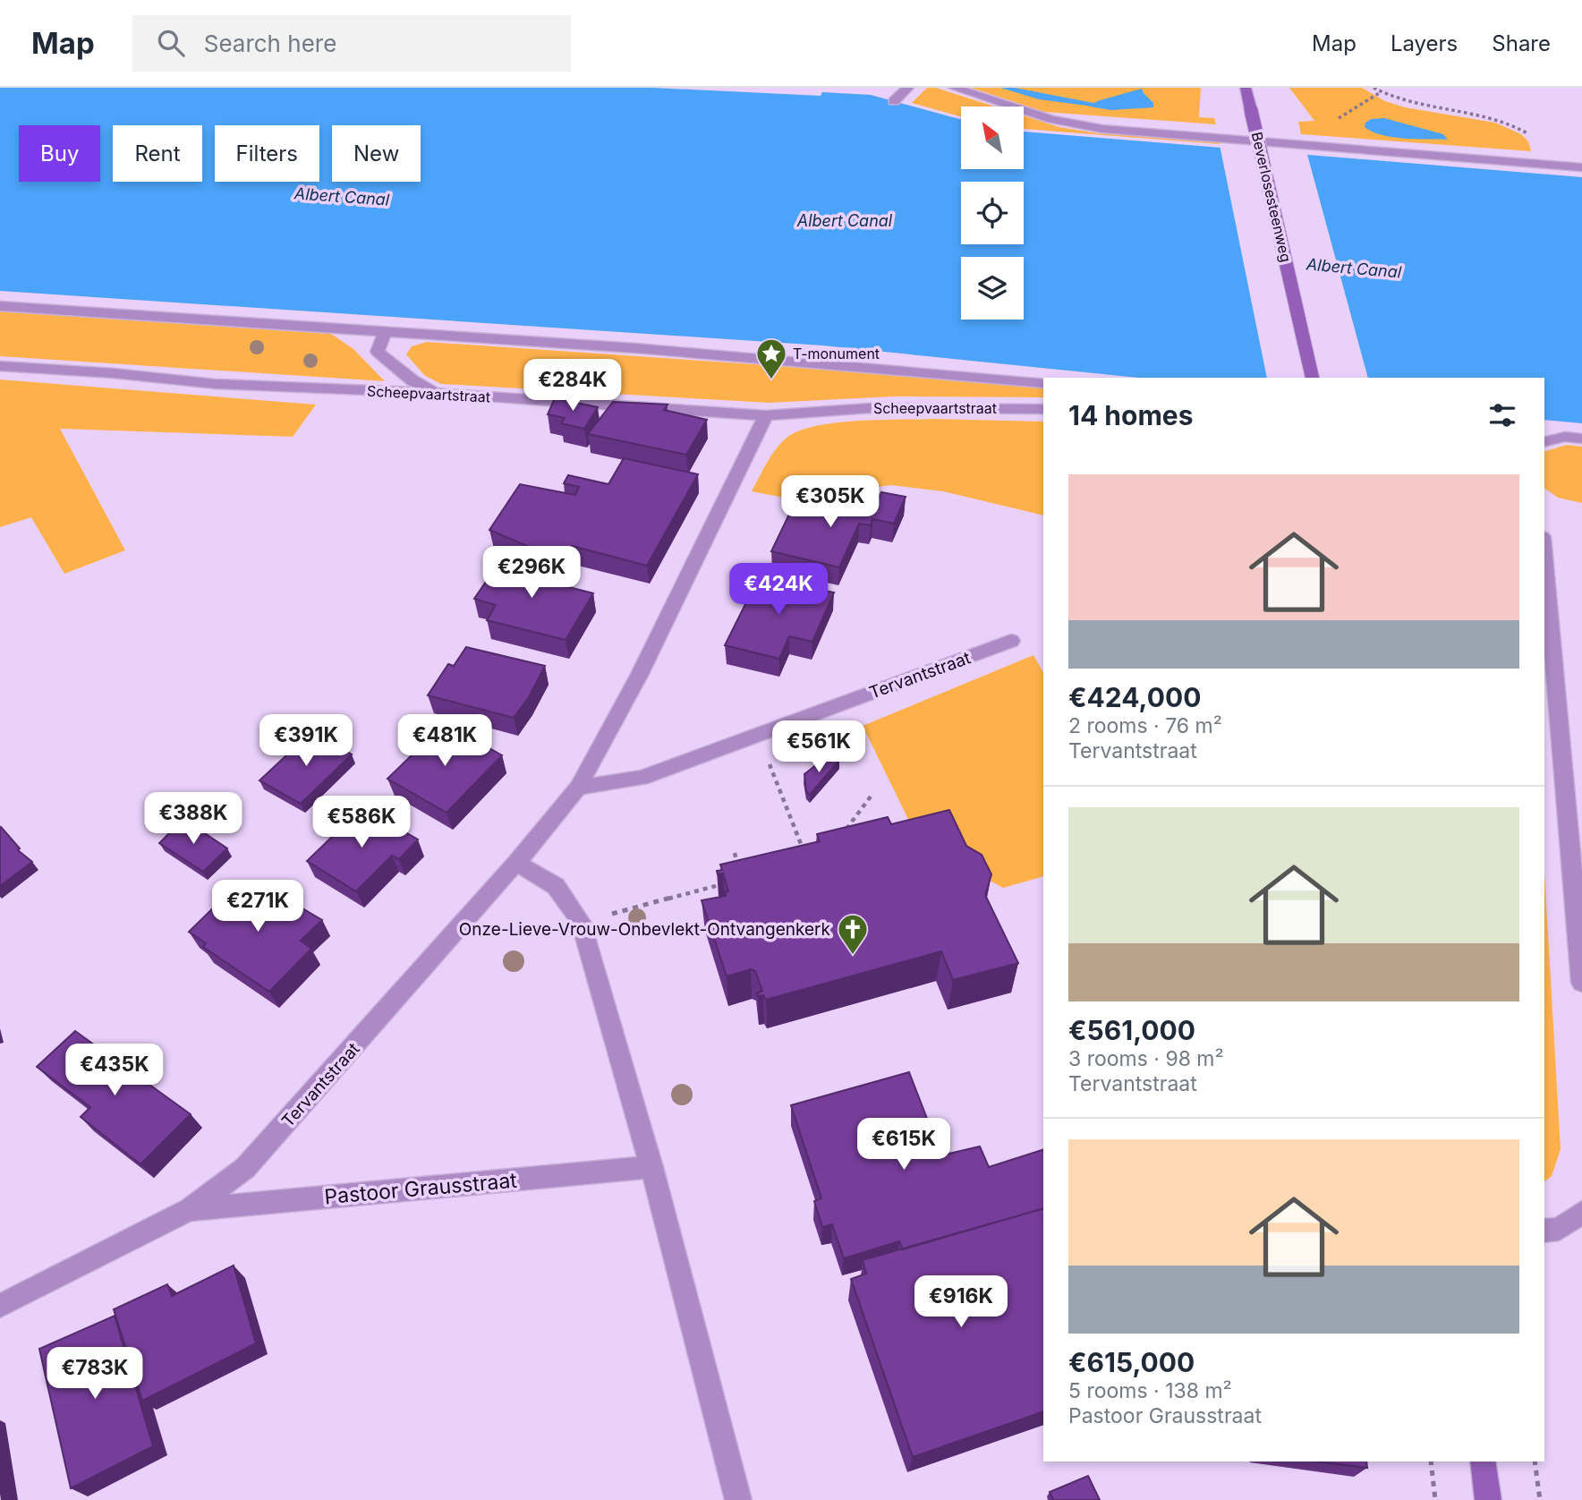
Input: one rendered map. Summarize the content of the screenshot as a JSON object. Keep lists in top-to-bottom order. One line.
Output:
{"streets":{"street":["Beverlosesteenweg","Scheepvaartstraat","Tervantstraat","Pastoor Grausstraat"]},"crossings":[["Scheepvaartstraat","Tervantstraat"],["Tervantstraat","Pastoor Grausstraat"]],"water":["Albert Canal"],"places":{"place":["T-monument"],"church":["Onze-Lieve-Vrouw-Onbevlekt-Ontvangenkerk"]},"north":"top left","page":{"header":"Map","search":"Search here","nav":["Map","Layers","Share"],"chip":["Buy","Rent","Filters","New"],"price":["€284K","€305K","€296K","€424K","€391K","€481K","€561K","€388K","€586K","€271K","€435K","€615K","€916K","€783K"],"heading":"14 homes","list":[{"name":"€424,000","note":"2 rooms · 76 m² · Tervantstraat"},{"name":"€561,000","note":"3 rooms · 98 m² · Tervantstraat"},{"name":"€615,000","note":"5 rooms · 138 m² · Pastoor Grausstraat"}]}}
